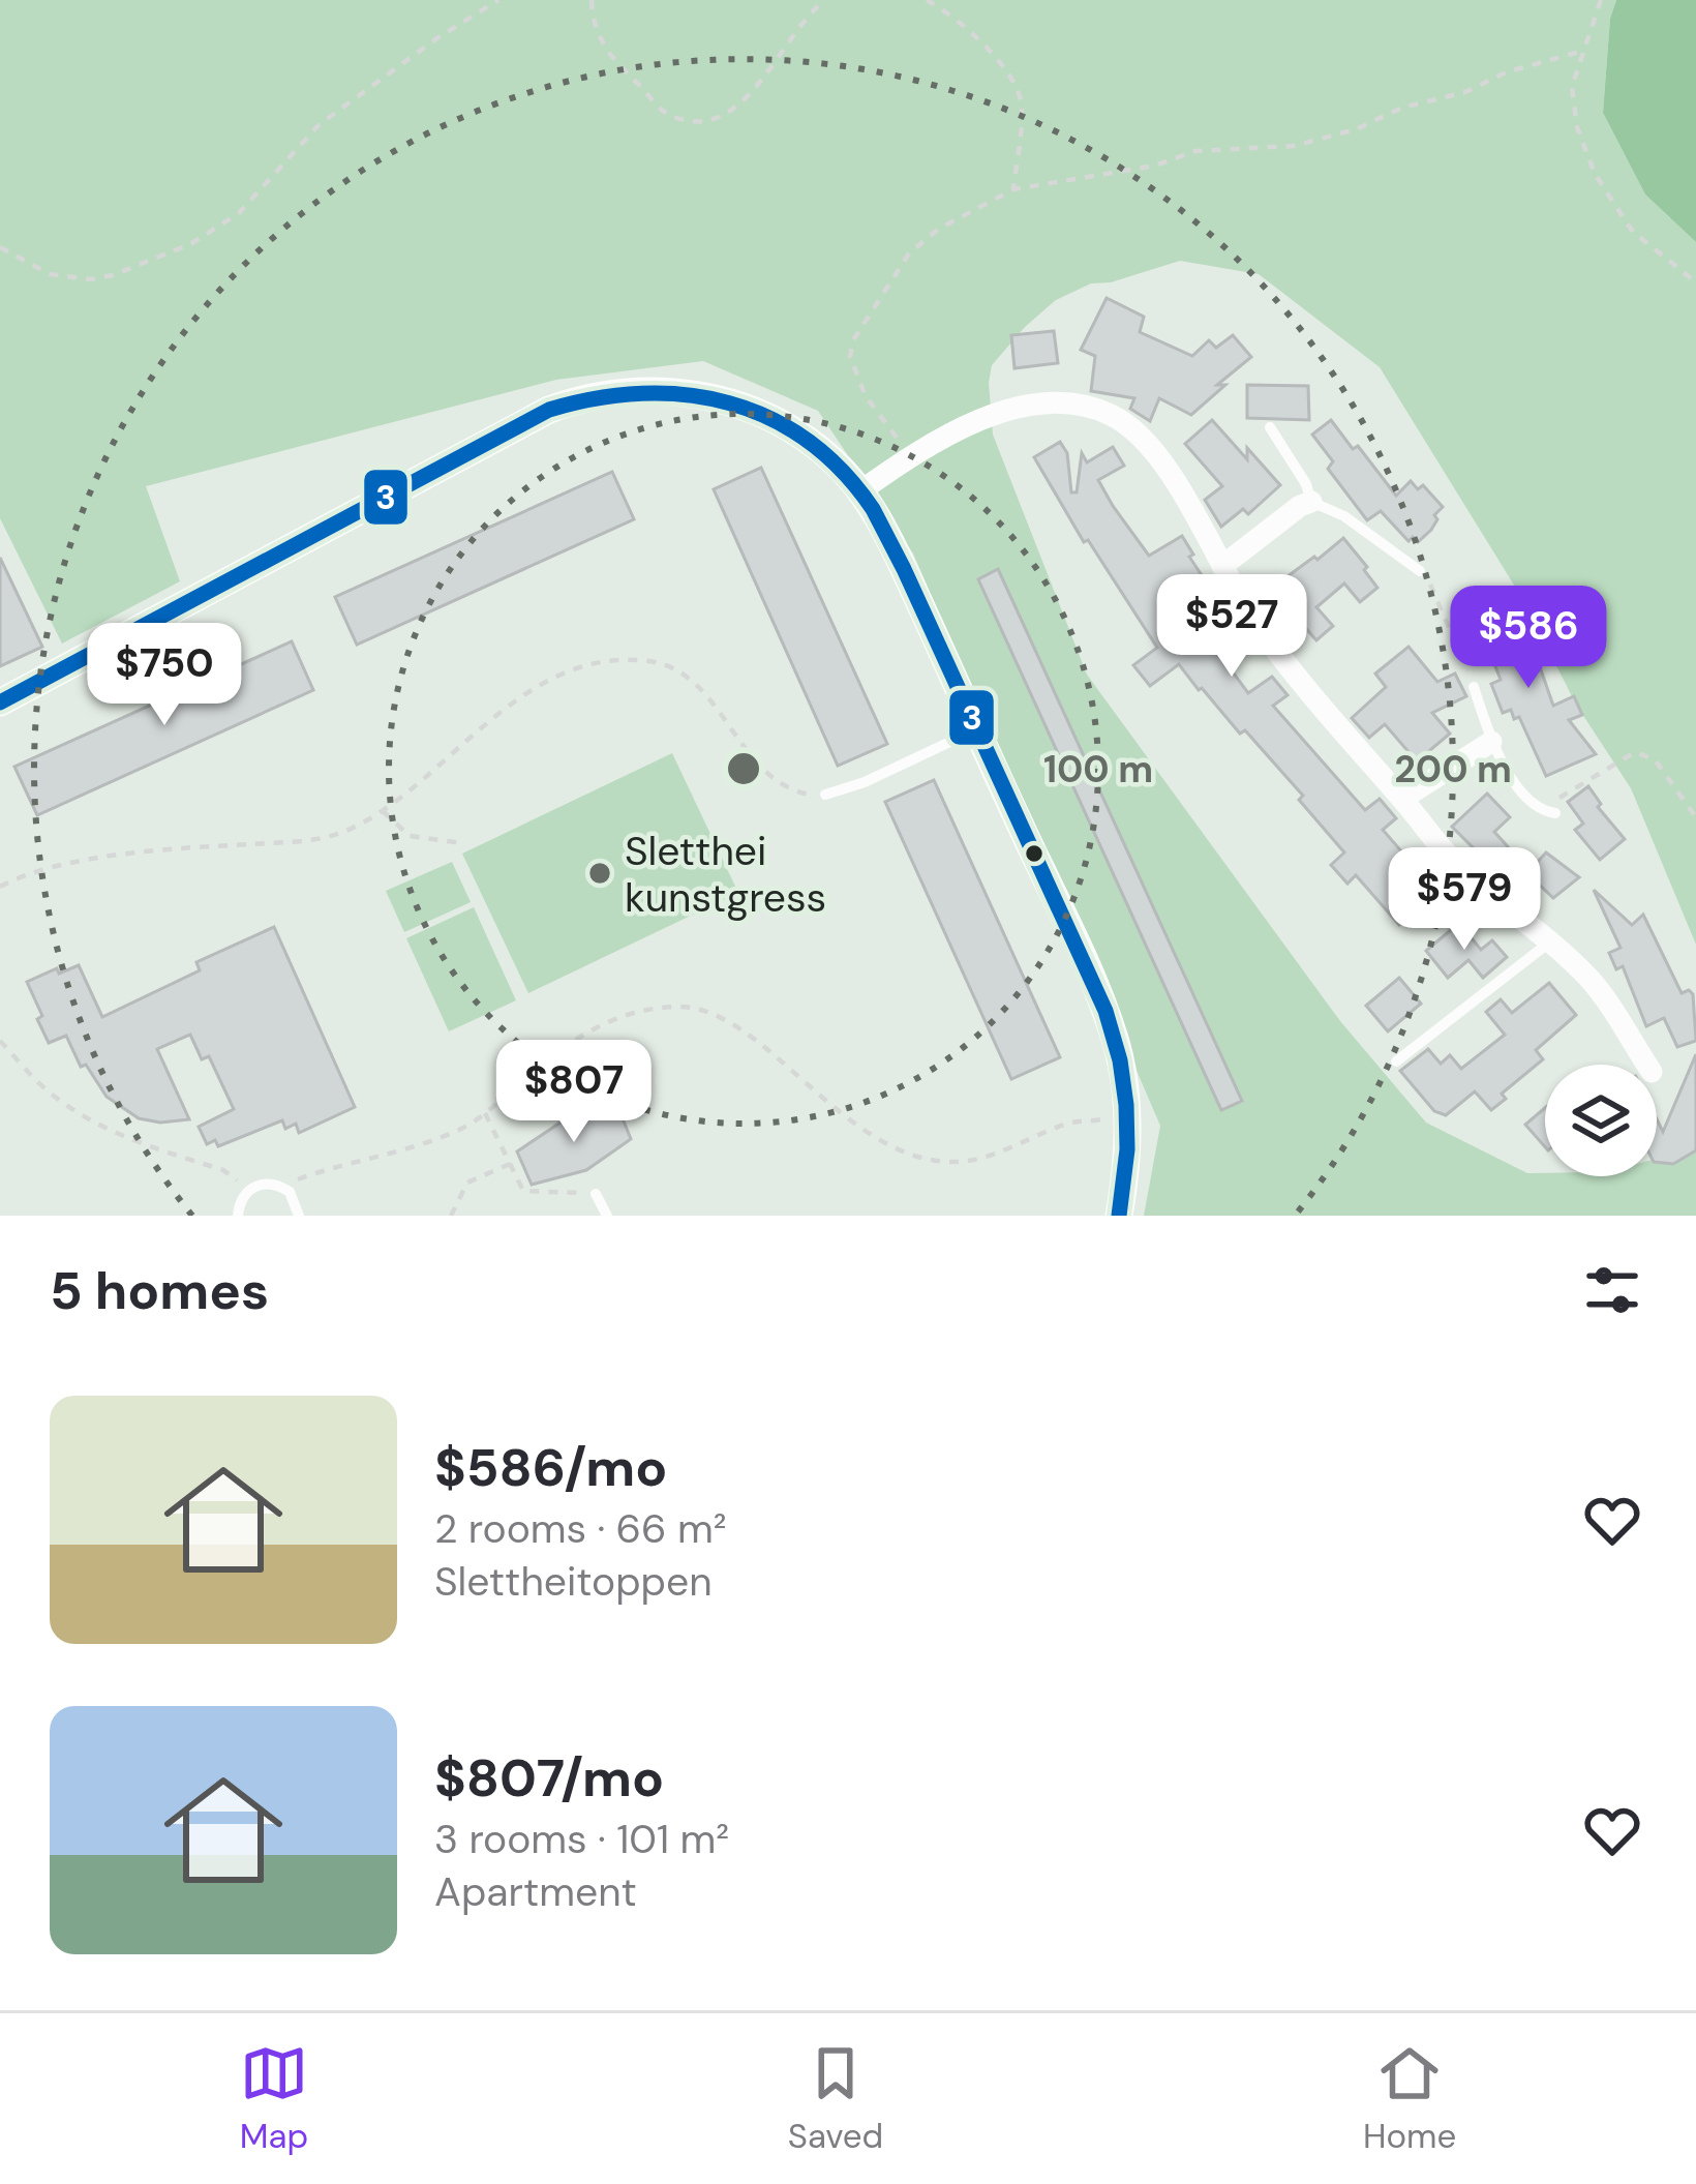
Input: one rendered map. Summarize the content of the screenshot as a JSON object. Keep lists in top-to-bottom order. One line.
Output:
{"places":["Sletthei kunstgress"],"lines":["transit line 3"],"page":{"price":["$527","$586","$750","$579","$807"],"heading":"5 homes","list":[{"name":"$586/mo","note":"2 rooms · 66 m² · Slettheitoppen"},{"name":"$807/mo","note":"3 rooms · 101 m² · Apartment"}],"tabs":["Map","Saved","Home"]},"rings":["100 m","200 m"]}
